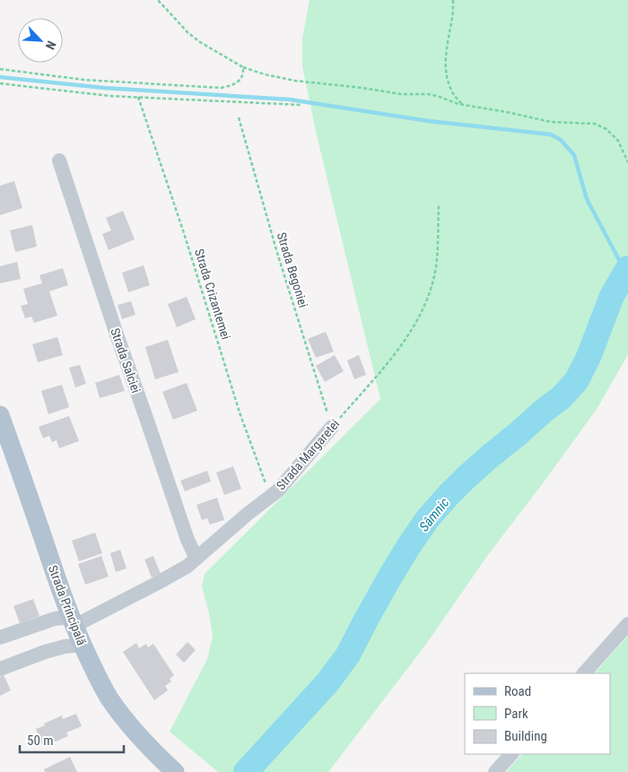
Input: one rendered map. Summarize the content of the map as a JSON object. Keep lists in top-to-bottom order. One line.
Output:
{"streets":{"main road":["Strada Principală"],"street":["Strada Salciei","Strada Margaretei"],"path":["Strada Begoniei","Strada Crizantemei"]},"crossings":[["Strada Begoniei","Strada Margaretei"],["Strada Crizantemei","Strada Margaretei"],["Strada Salciei","Strada Margaretei"],["Strada Margaretei","Strada Principală"]],"water":["Sâmnic"],"legend":["Road","Park","Building"],"scale_bar":"50 m","north":"bottom right"}
